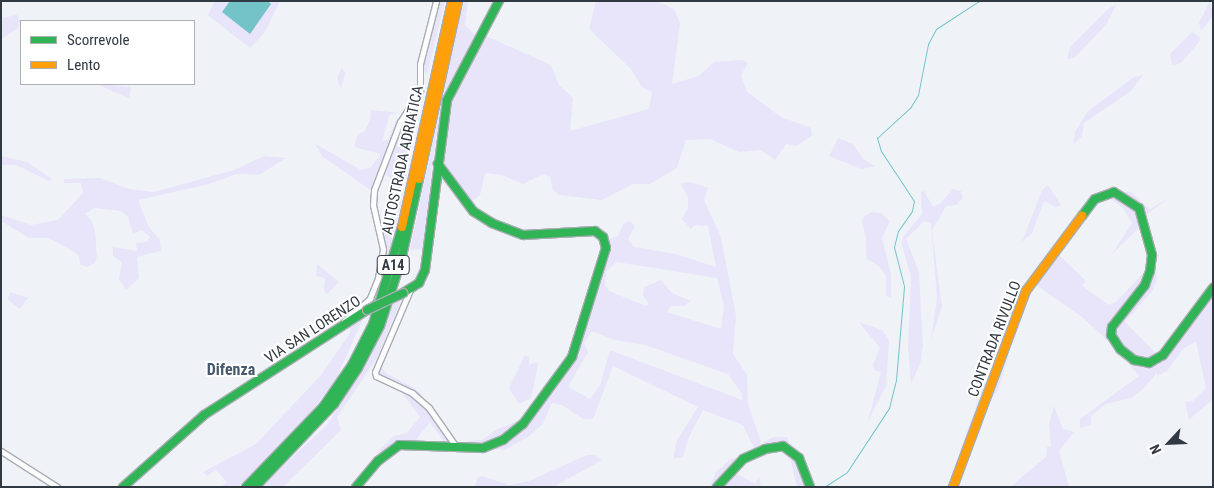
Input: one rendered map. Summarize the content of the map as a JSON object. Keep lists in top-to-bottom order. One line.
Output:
{"streets":{"main road":["AUTOSTRADA ADRIATICA","A14","VIA SAN LORENZO","CONTRADA RIVULLO"]},"districts":["Difenza"],"legend":["Scorrevole","Lento"],"north":"bottom left"}
